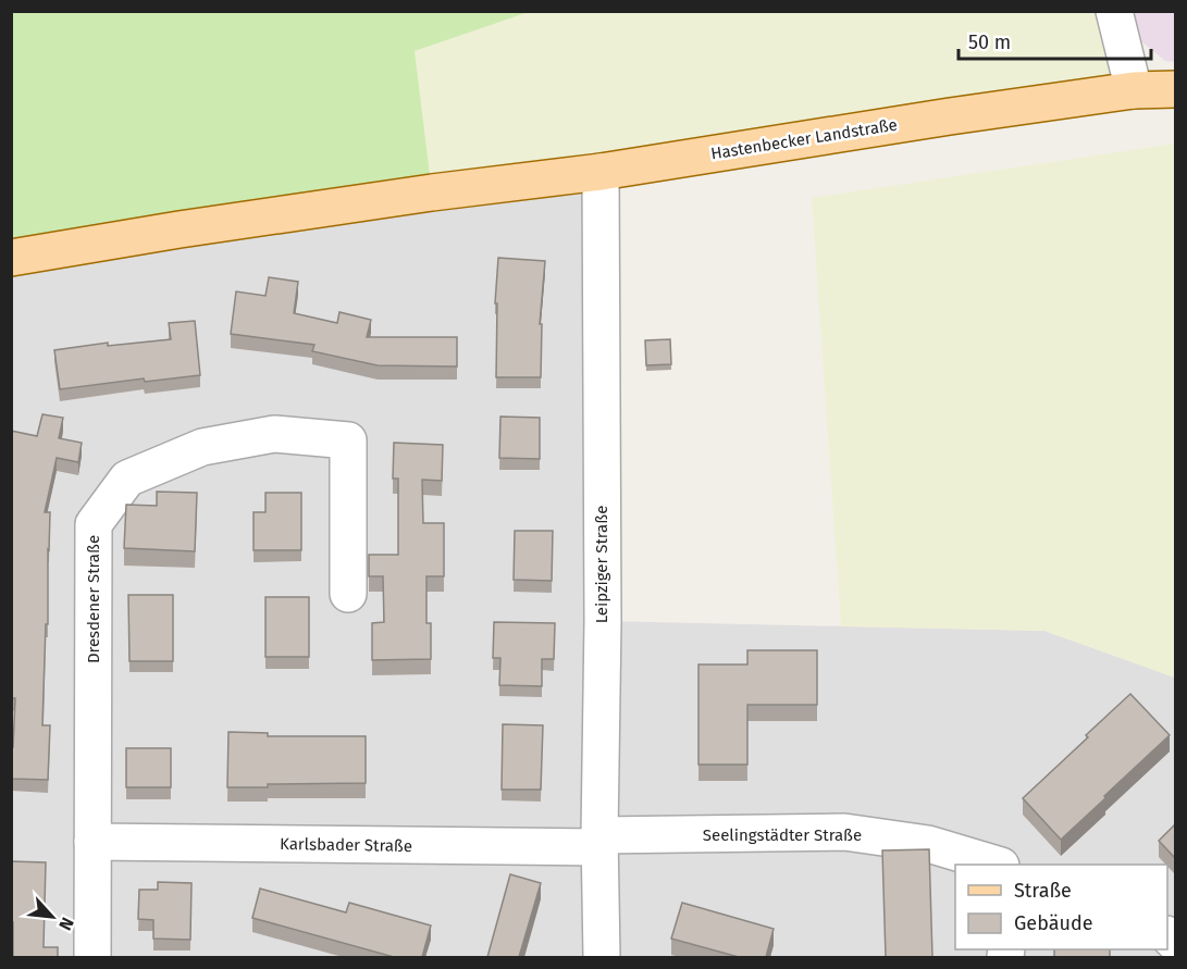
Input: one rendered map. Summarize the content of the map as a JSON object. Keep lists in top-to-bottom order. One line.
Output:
{"streets":{"main road":["Hastenbecker Landstraße"],"street":["Leipziger Straße","Dresdener Straße","Seelingstädter Straße","Karlsbader Straße"]},"crossings":[["Hastenbecker Landstraße","Leipziger Straße"],["Leipziger Straße","Seelingstädter Straße"],["Leipziger Straße","Karlsbader Straße"],["Dresdener Straße","Karlsbader Straße"],["Seelingstädter Straße","Karlsbader Straße"]],"legend":["Straße","Gebäude"],"scale_bar":"50 m","north":"bottom right"}
